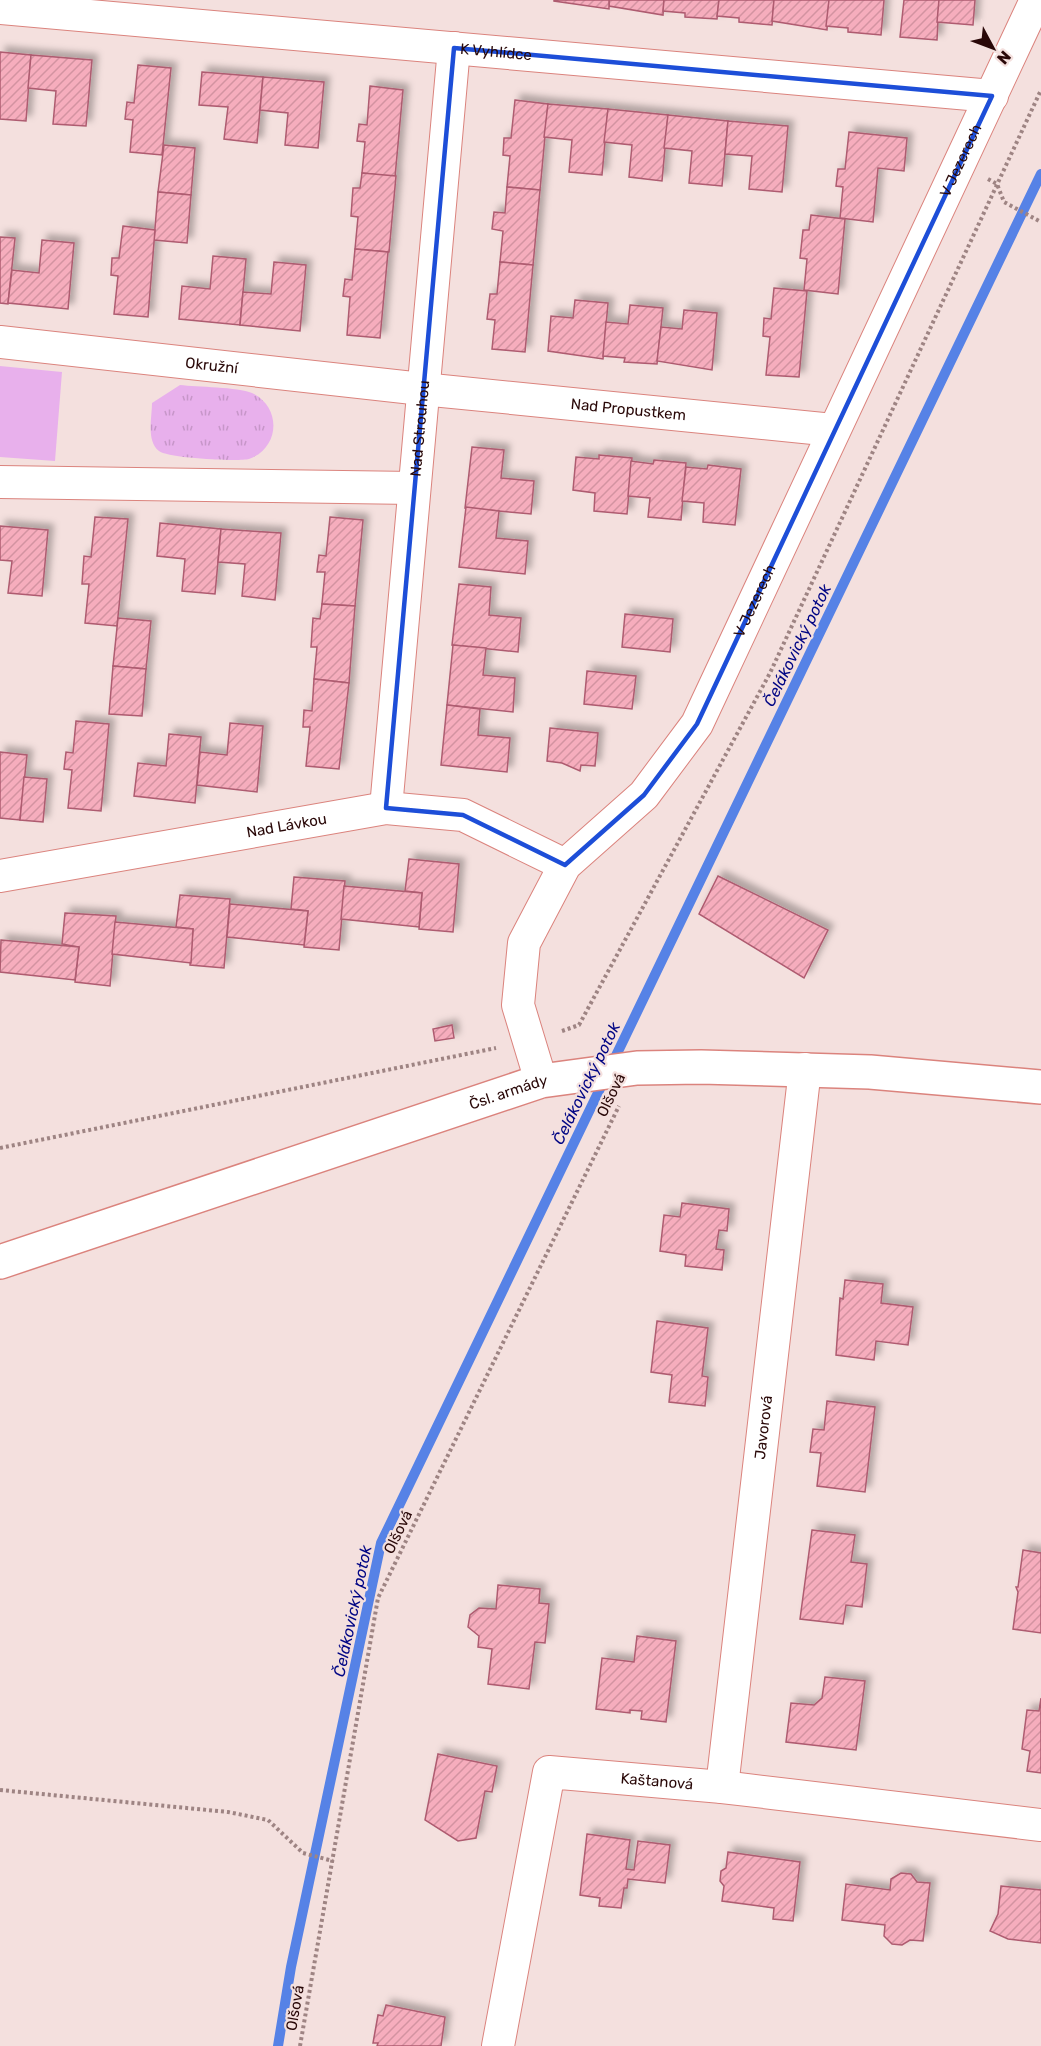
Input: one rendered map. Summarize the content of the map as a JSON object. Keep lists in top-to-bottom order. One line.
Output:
{"streets":{"street":["K Vyhlídce","V Jezerech","Okružní","Nad Propustkem","Nad Strouhou","Nad Lávkou","Čsl. armády","Javorová","Kaštanová"],"path":["Olšová"]},"crossings":[["K Vyhlídce","V Jezerech"],["K Vyhlídce","Nad Strouhou"],["V Jezerech","Nad Propustkem"],["V Jezerech","Nad Lávkou"],["V Jezerech","Čsl. armády"],["Okružní","Nad Propustkem"],["Okružní","Nad Strouhou"],["Nad Propustkem","Nad Strouhou"],["Nad Strouhou","Nad Lávkou"],["Čsl. armády","Olšová"],["Čsl. armády","Javorová"],["Javorová","Kaštanová"]],"water":["Čelákovický potok"],"north":"bottom right"}
